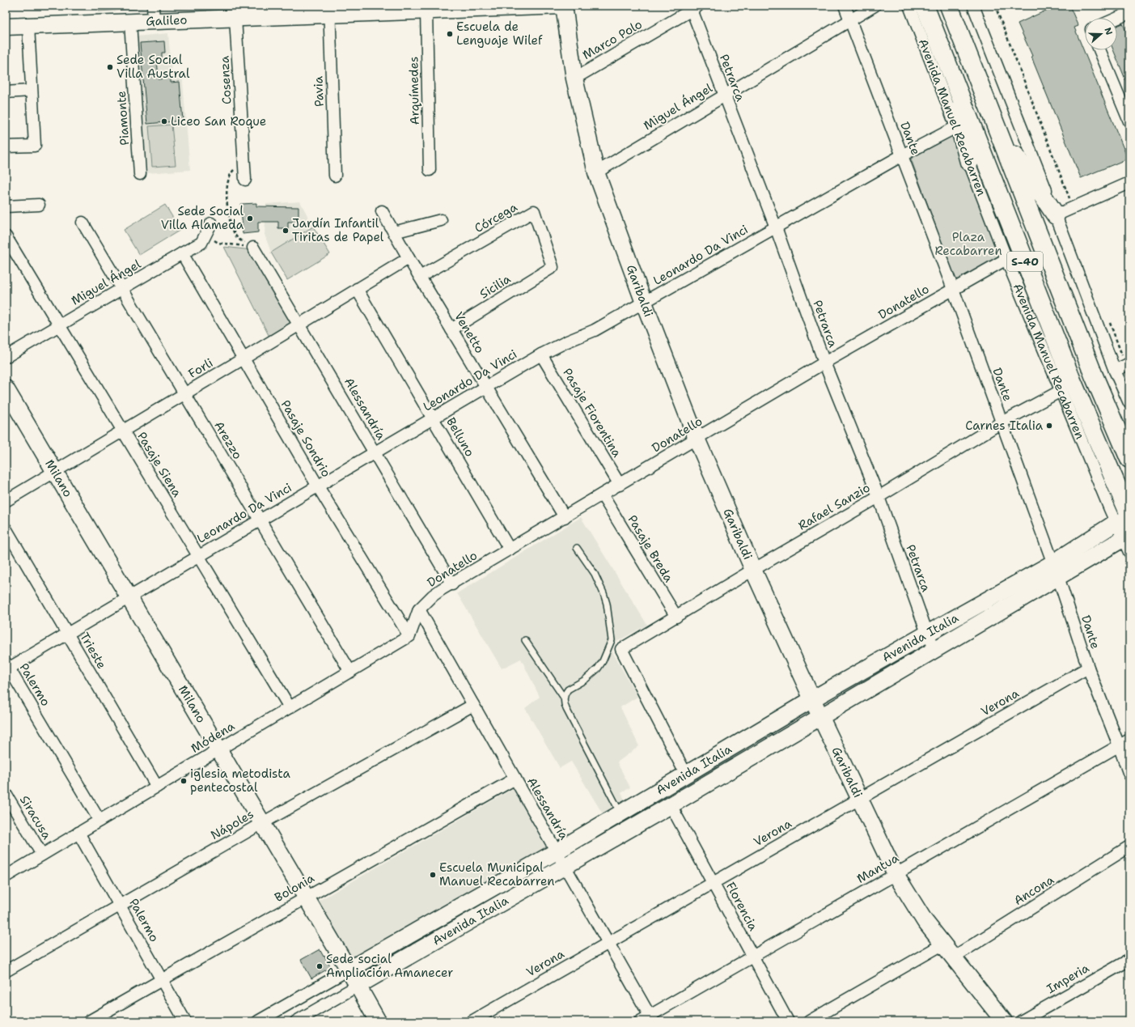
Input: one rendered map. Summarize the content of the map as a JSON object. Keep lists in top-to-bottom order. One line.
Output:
{"streets":{"main road":["Avenida Manuel Recabarren","S-40"],"street":["Galileo","Marco Polo","Petrarca","Cosenza","Arquímedes","Pavia","Miguel Ángel","Piamonte","Dante","Córcega","Leonardo Da Vinci","Sicilia","Garibaldi","Donatello","Venetto","Forli","Alessandría","Pasaje Fiorentina","Belluno","Pasaje Sondrio","Arezzo","Pasaje Siena","Milano","Rafael Sanzio","Pasaje Breda","Avenida Italia","Trieste","Palermo","Verona","Módena","Siracusa","Nápoles","Mantua","Bolonia","Ancona","Florencia","Imperia"]},"crossings":[["Galileo","Cosenza"],["Galileo","Arquímedes"],["Galileo","Pavia"],["Galileo","Piamonte"],["Galileo","Garibaldi"],["Marco Polo","Petrarca"],["Marco Polo","Garibaldi"],["Petrarca","Miguel Ángel"],["Petrarca","Leonardo Da Vinci"],["Petrarca","Donatello"],["Petrarca","Rafael Sanzio"],["Petrarca","Avenida Italia"],["Miguel Ángel","Dante"],["Miguel Ángel","Garibaldi"],["Miguel Ángel","Pasaje Sondrio"],["Miguel Ángel","Arezzo"],["Miguel Ángel","Pasaje Siena"],["Avenida Manuel Recabarren","Leonardo Da Vinci"],["Avenida Manuel Recabarren","Rafael Sanzio"],["Avenida Manuel Recabarren","Avenida Italia"],["Dante","Leonardo Da Vinci"],["Dante","Donatello"],["Dante","Rafael Sanzio"],["Dante","Avenida Italia"],["Dante","Verona"],["Dante","Mantua"],["Córcega","Sicilia"],["Córcega","Venetto"],["Leonardo Da Vinci","Garibaldi"],["Leonardo Da Vinci","Venetto"],["Leonardo Da Vinci","Alessandría"],["Leonardo Da Vinci","Pasaje Fiorentina"],["Leonardo Da Vinci","Belluno"],["Leonardo Da Vinci","Pasaje Sondrio"],["Leonardo Da Vinci","Arezzo"],["Leonardo Da Vinci","Pasaje Siena"],["Leonardo Da Vinci","Milano"],["Leonardo Da Vinci","Trieste"],["Leonardo Da Vinci","Palermo"],["Sicilia","Venetto"],["Garibaldi","Donatello"],["Garibaldi","Rafael Sanzio"],["Garibaldi","Avenida Italia"],["Garibaldi","Verona"],["Garibaldi","Mantua"],["Garibaldi","Ancona"],["Donatello","Venetto"],["Donatello","Alessandría"],["Donatello","Pasaje Fiorentina"],["Donatello","Belluno"],["Donatello","Pasaje Breda"],["Venetto","Forli"],["Forli","Alessandría"],["Forli","Belluno"],["Forli","Pasaje Sondrio"],["Forli","Arezzo"],["Forli","Pasaje Siena"],["Forli","Milano"],["Alessandría","Avenida Italia"],["Alessandría","Verona"],["Alessandría","Nápoles"],["Alessandría","Mantua"],["Alessandría","Bolonia"],["Pasaje Sondrio","Módena"],["Arezzo","Módena"],["Pasaje Siena","Módena"],["Milano","Avenida Italia"],["Milano","Módena"],["Milano","Nápoles"],["Milano","Bolonia"],["Rafael Sanzio","Pasaje Breda"],["Rafael Sanzio","Avenida Italia"],["Avenida Italia","Florencia"],["Trieste","Módena"],["Palermo","Módena"],["Palermo","Nápoles"],["Palermo","Bolonia"],["Verona","Florencia"],["Módena","Siracusa"],["Mantua","Florencia"]],"parks":["Plaza Recabarren"],"places":["Escuela de Lenguaje Wilef","Sede Social Villa Austral","Liceo San Roque","Sede Social Villa Alameda","Jardín Infantil Tiritas de Papel","Carnes Italia","iglesia metodista pentecostal","Escuela Municipal Manuel Recabarren","Sede social Ampliación Amanecer"],"north":"right"}
